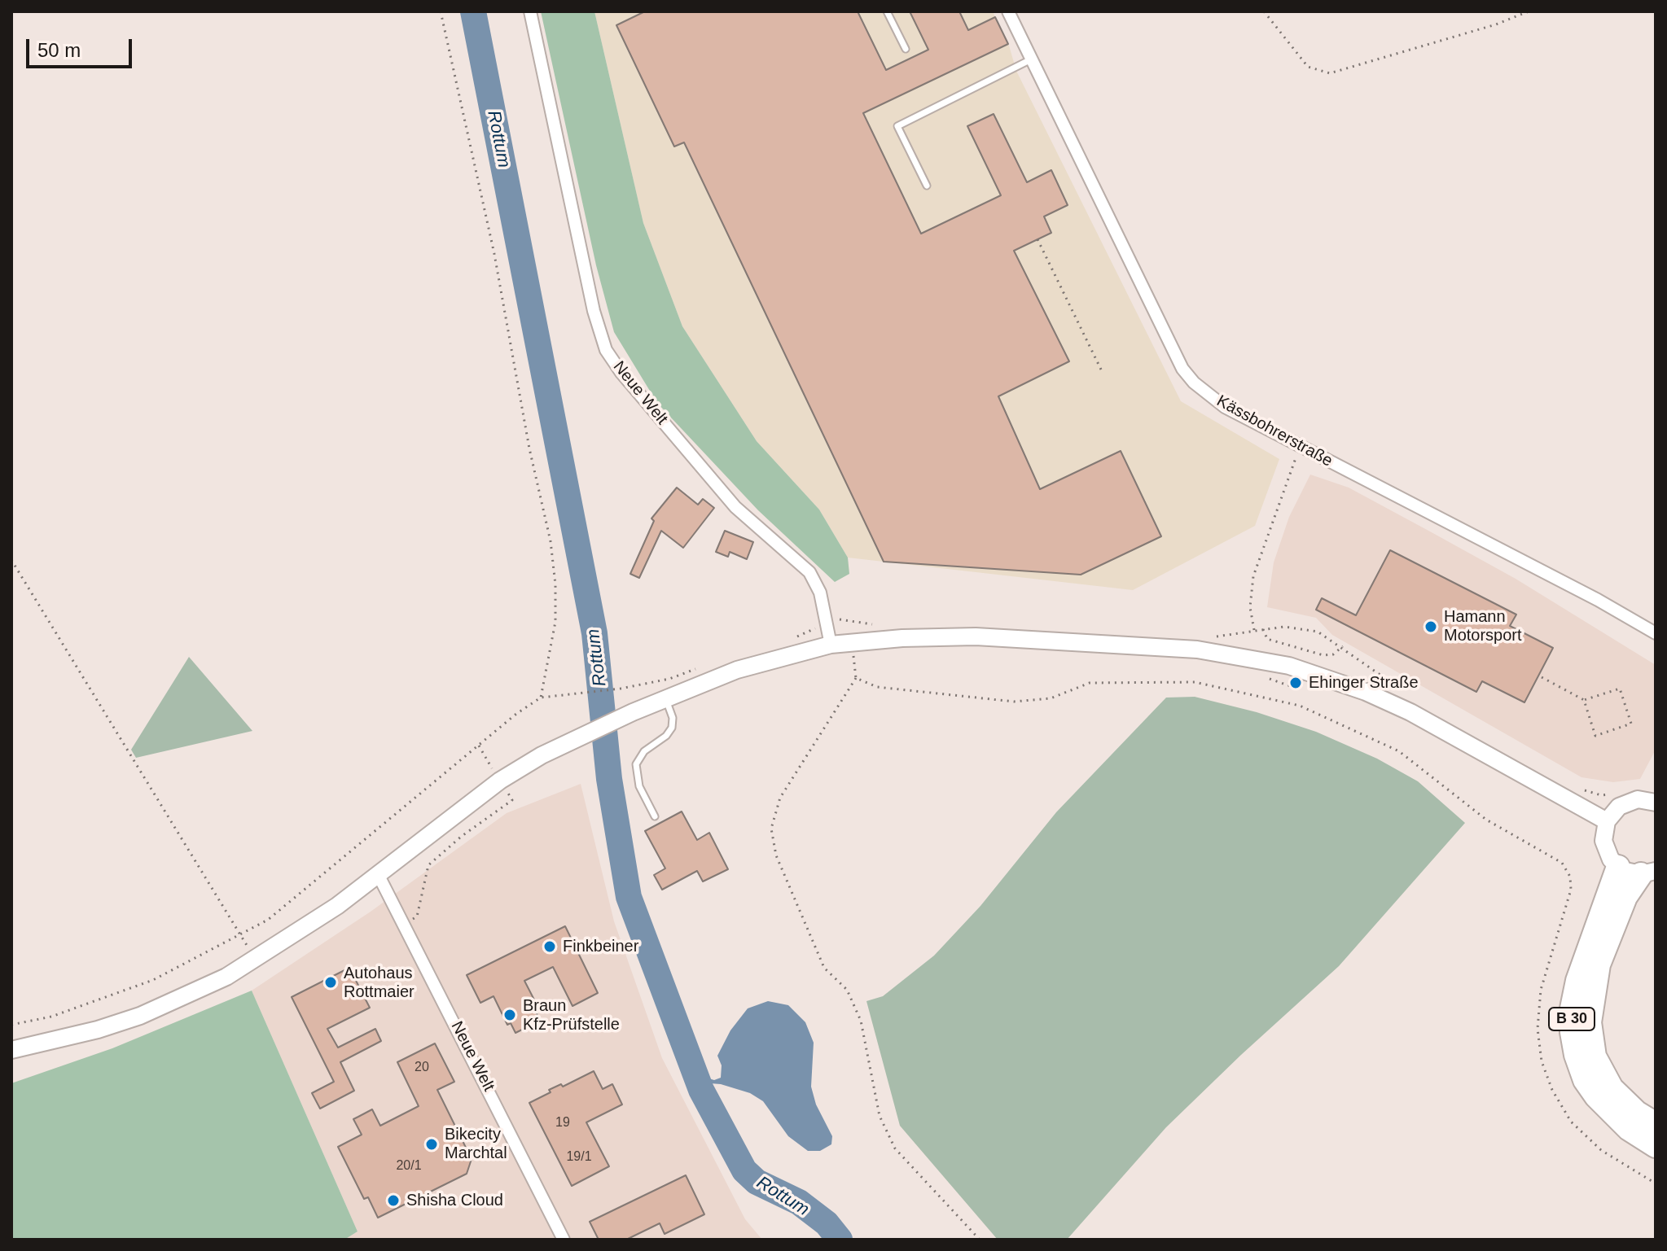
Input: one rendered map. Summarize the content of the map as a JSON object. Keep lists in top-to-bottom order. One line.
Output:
{"streets":{"highway":["B 30"],"street":["Neue Welt","Kässbohrerstraße"]},"water":["Rottum"],"places":["Hamann Motorsport","Ehinger Straße","Finkbeiner","Autohaus Rottmaier","Braun Kfz-Prüfstelle","Bikecity Marchtal","Shisha Cloud"],"house_numbers":["20","19","19/1","20/1"],"scale_bar":"50 m"}
